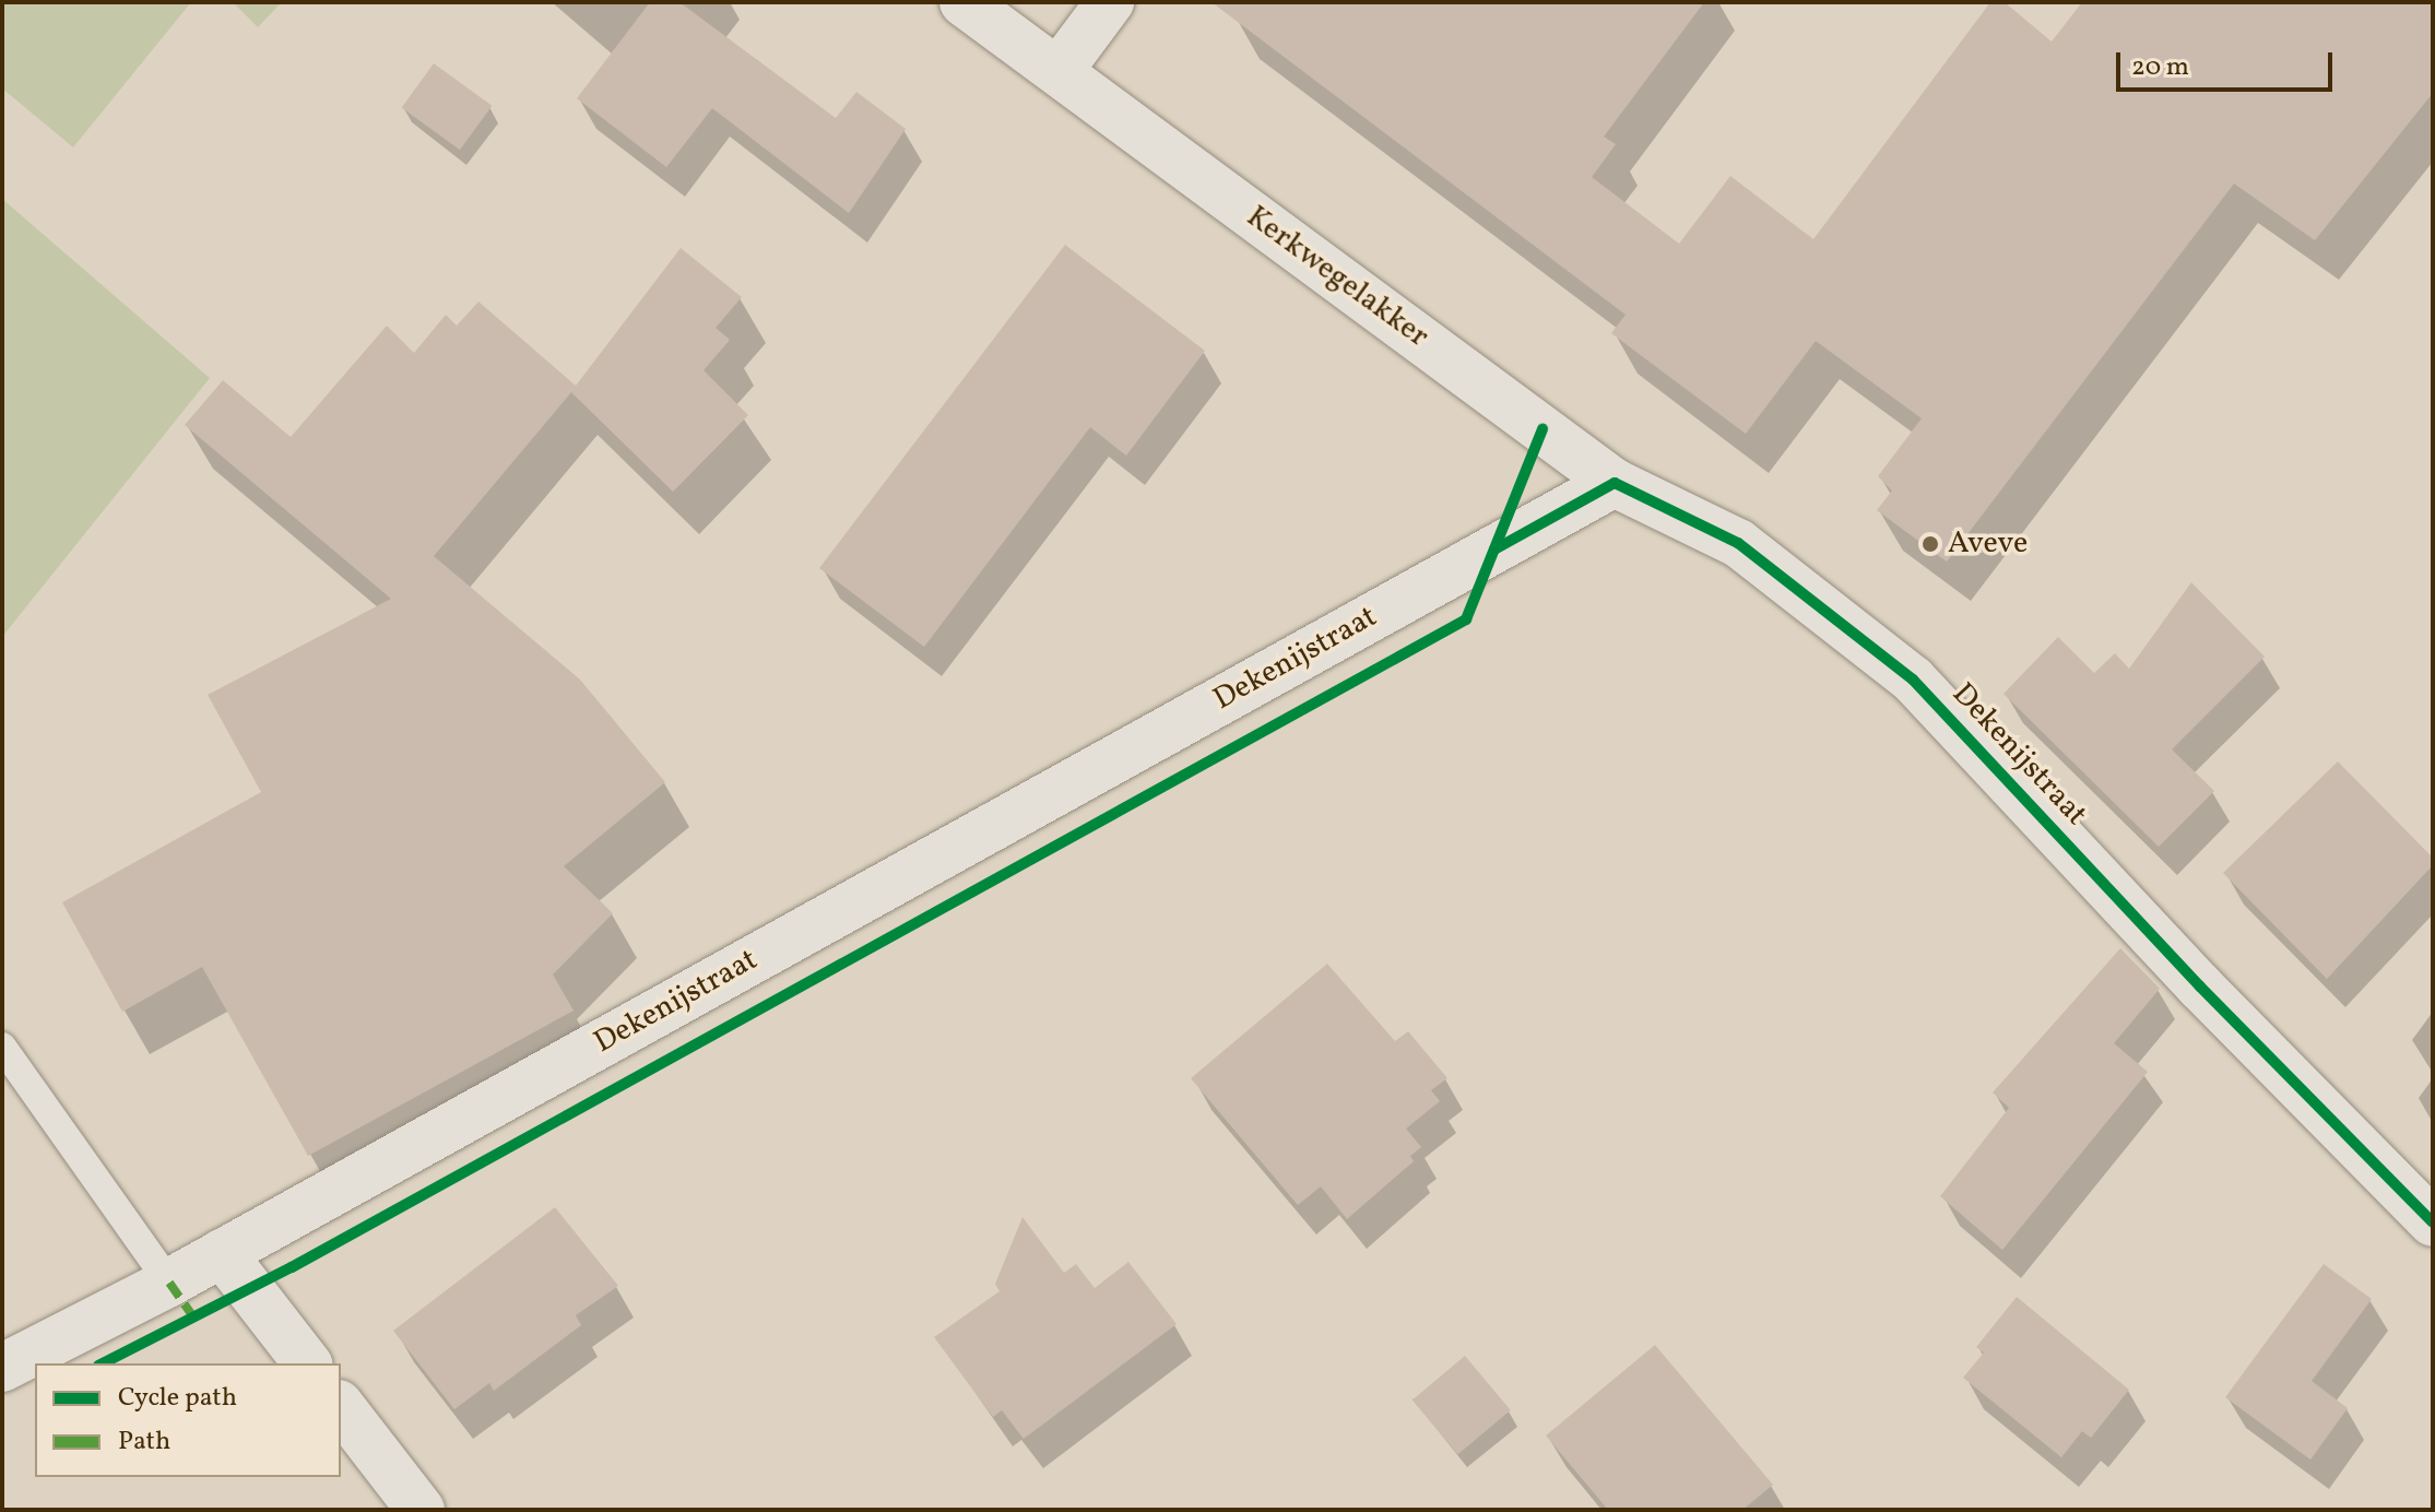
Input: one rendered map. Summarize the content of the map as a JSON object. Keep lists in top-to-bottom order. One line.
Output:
{"streets":{"street":["Kerkwegelakker","Dekenijstraat"]},"crossings":[["Kerkwegelakker","Dekenijstraat"]],"places":["Aveve"],"legend":["Cycle path","Path"],"scale_bar":"20 m"}
